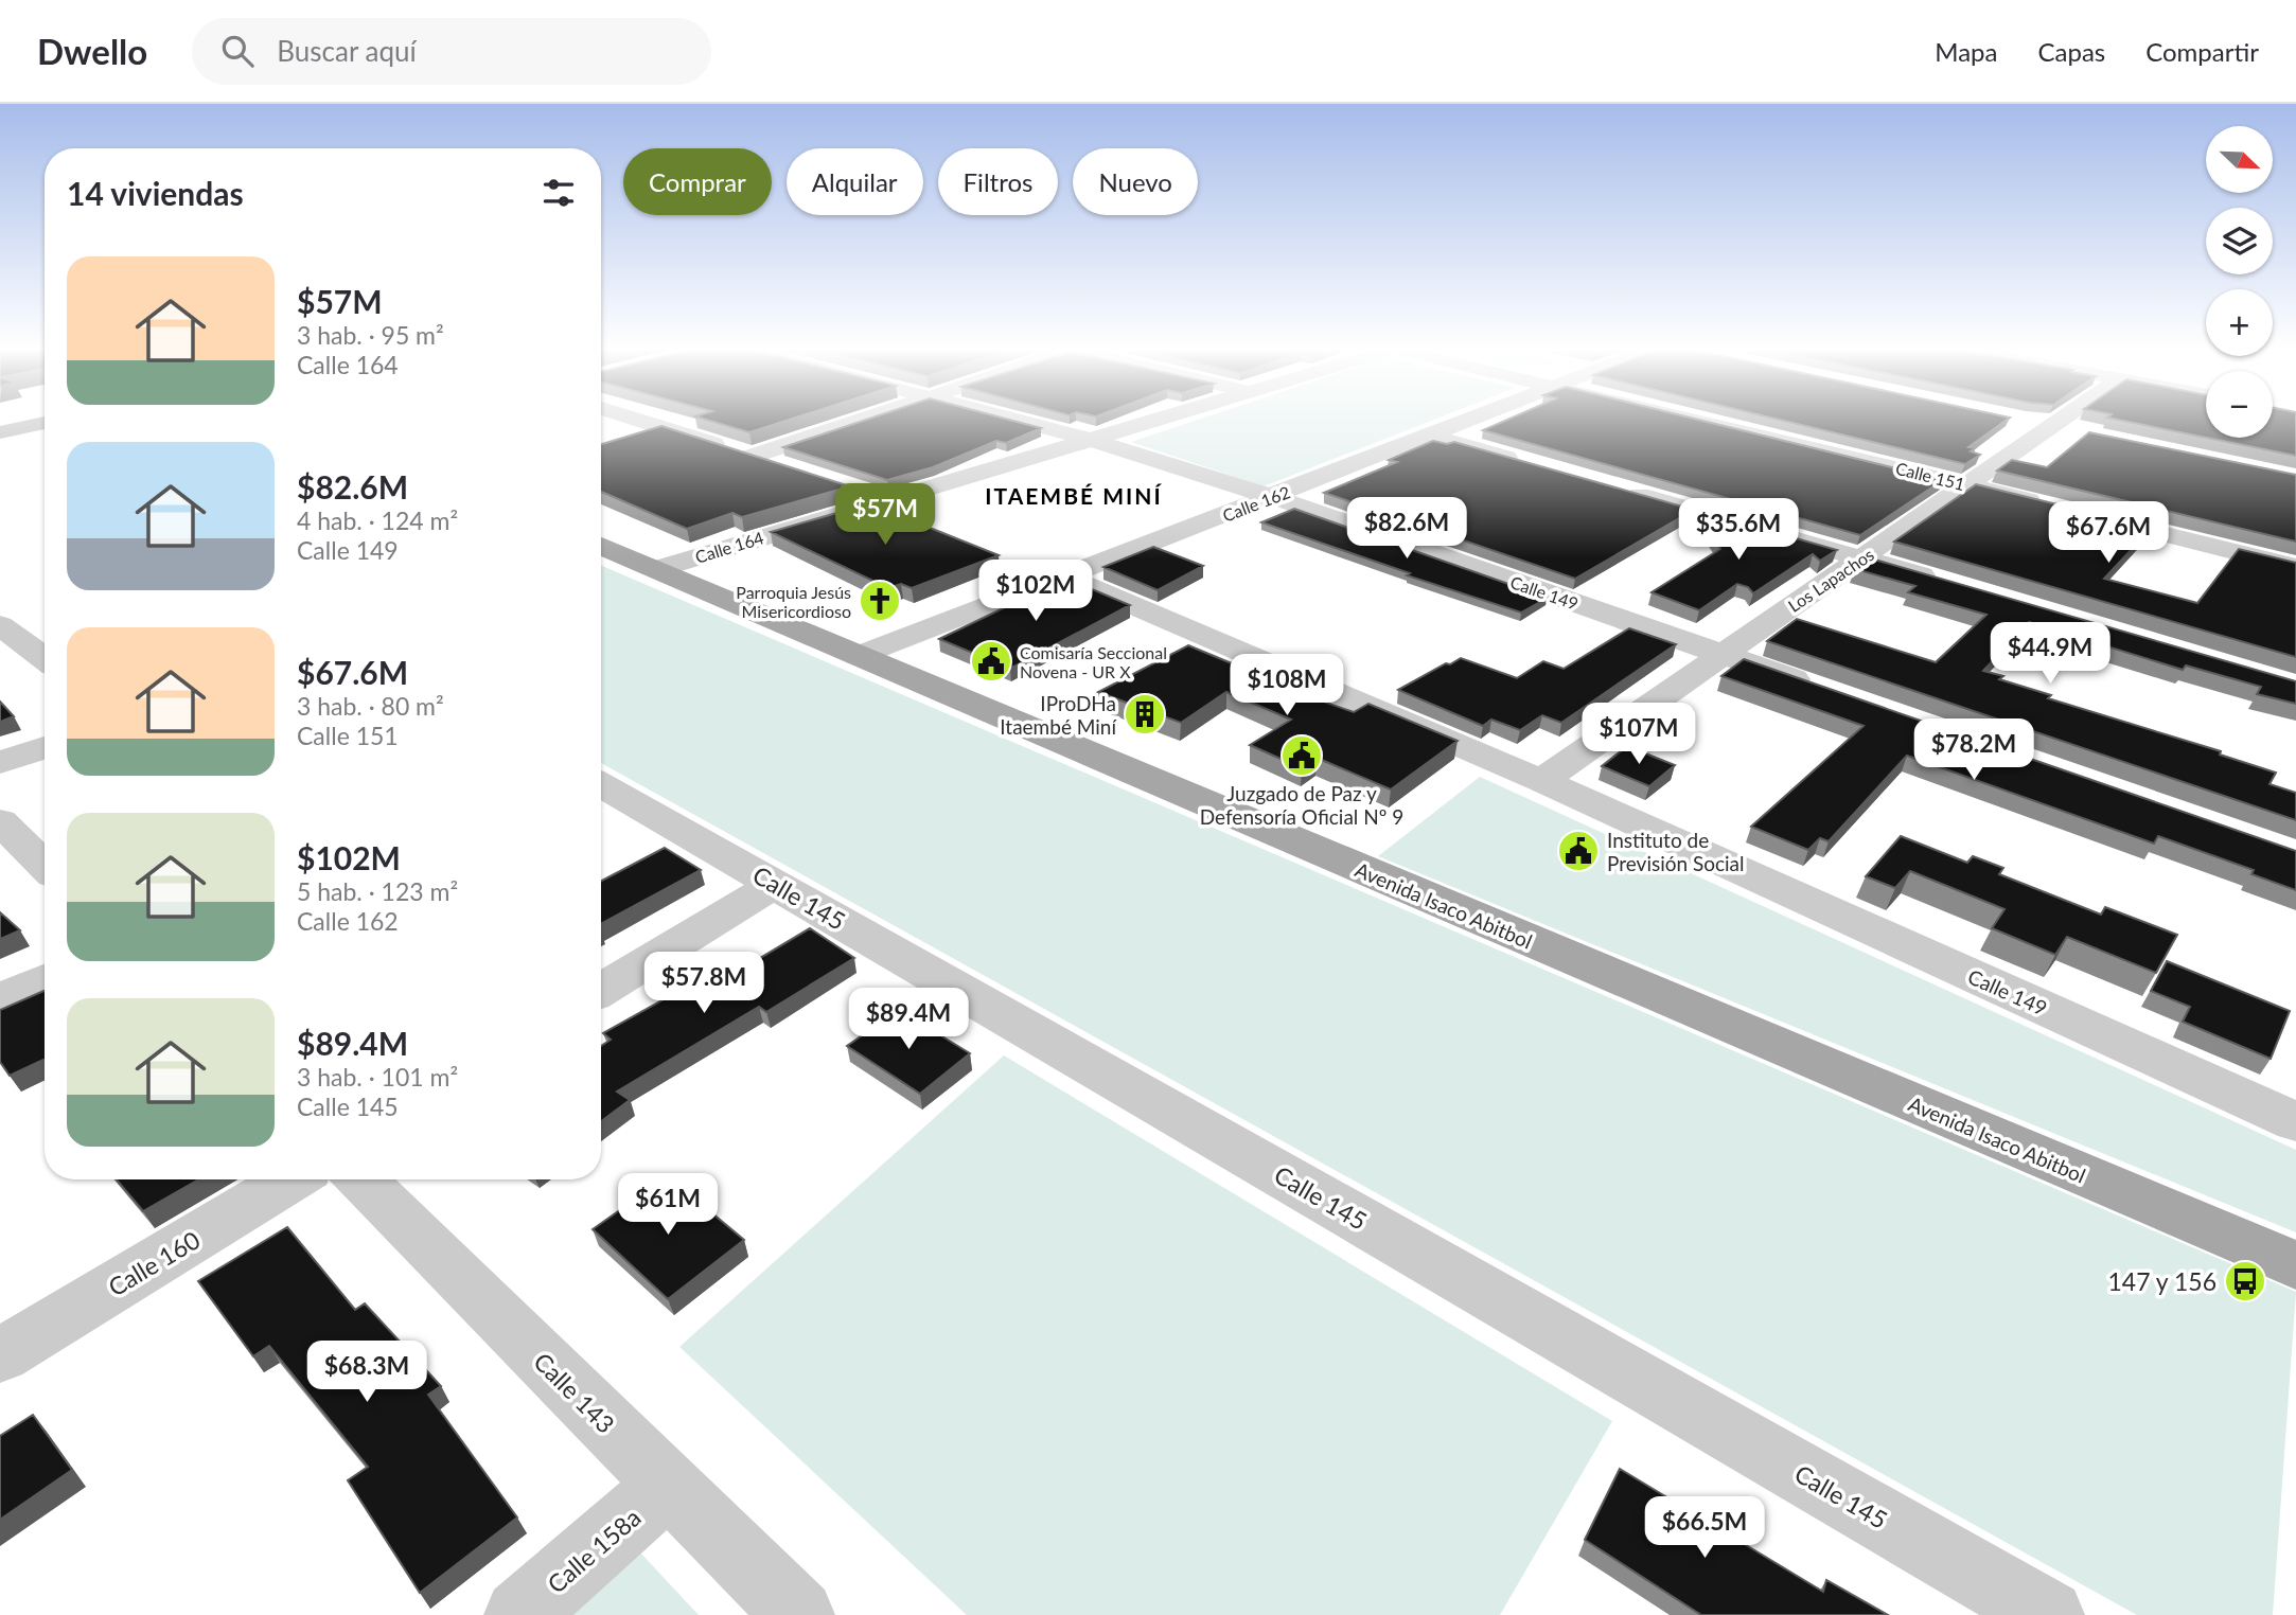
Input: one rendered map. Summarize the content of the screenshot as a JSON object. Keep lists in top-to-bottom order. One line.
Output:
{"streets":{"main road":["Avenida Isaco Abitbol"],"street":["Calle 151","Calle 162","Calle 164","Los Lapachos","Calle 149","Calle 145","Calle 160","Calle 143","Calle 158a"]},"crossings":[["Calle 151","Los Lapachos"],["Calle 162","Calle 149"],["Calle 162","Avenida Isaco Abitbol"],["Calle 164","Calle 149"],["Calle 164","Avenida Isaco Abitbol"],["Los Lapachos","Calle 149"],["Calle 143","Calle 158a"]],"districts":["ITAEMBÉ MINÍ"],"places":{"church":["Parroquia Jesús Misericordioso"],"public building":["Comisaría Seccional Novena - UR X","Juzgado de Paz y Defensoría Oficial Nº 9","Instituto de Previsión Social"],"building":["IProDHa Itaembé Miní"],"bus stop":["147 y 156"]},"north":"bottom right","page":{"header":"Dwello","search":"Buscar aquí","nav":["Mapa","Capas","Compartir"],"map_buttons":["+","−"],"chip":["Comprar","Alquilar","Filtros","Nuevo"],"heading":"14 viviendas","list":[{"name":"$57M","note":"3 hab. · 95 m² · Calle 164"},{"name":"$82.6M","note":"4 hab. · 124 m² · Calle 149"},{"name":"$67.6M","note":"3 hab. · 80 m² · Calle 151"},{"name":"$102M","note":"5 hab. · 123 m² · Calle 162"},{"name":"$89.4M","note":"3 hab. · 101 m² · Calle 145"}],"price":["$57M","$82.6M","$35.6M","$67.6M","$102M","$44.9M","$108M","$107M","$78.2M","$57.8M","$89.4M","$61M","$68.3M","$66.5M"]}}
